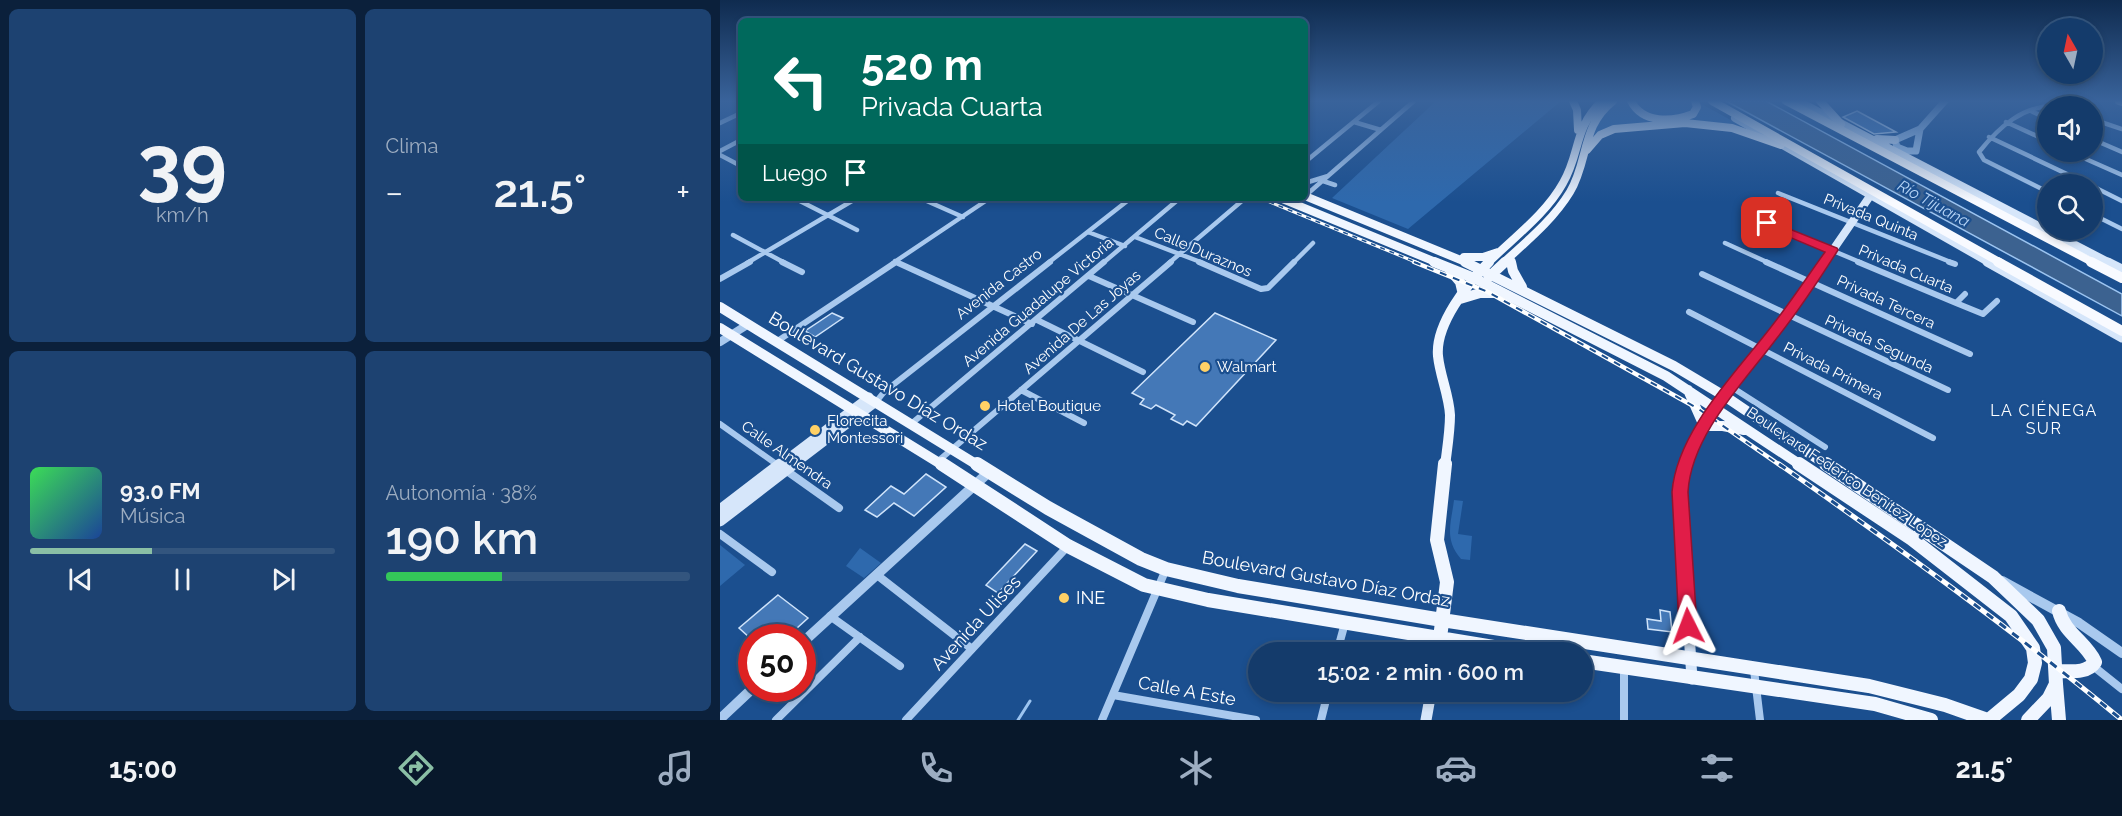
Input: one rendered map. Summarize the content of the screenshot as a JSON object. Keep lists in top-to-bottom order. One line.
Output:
{"streets":{"main road":["Boulevard Gustavo Díaz Ordaz","Boulevard Federico Benítez López"],"street":["Privada Quinta","Calle Duraznos","Privada Cuarta","Avenida Castro","Avenida Guadalupe Victoria","Privada Tercera","Avenida De Las Joyas","Privada Segunda","Privada Primera","Calle Almendra","Avenida Ulises","Calle A Este"]},"crossings":[["Calle Duraznos","Avenida Guadalupe Victoria"],["Calle Duraznos","Avenida De Las Joyas"],["Avenida Castro","Boulevard Gustavo Díaz Ordaz"],["Avenida Guadalupe Victoria","Boulevard Gustavo Díaz Ordaz"],["Avenida De Las Joyas","Boulevard Gustavo Díaz Ordaz"],["Boulevard Gustavo Díaz Ordaz","Boulevard Federico Benítez López"]],"districts":["LA CIÉNEGA SUR"],"water":["Río Tijuana"],"places":["Walmart","Hotel Boutique","Florecita Montessori","INE"],"north":"top","page":{"tile":[["39","km/h"],"Clima",["Autonomía · 38%","190 km"]],"turn":["520 m","Privada Cuarta"],"then":"Luego","heat":["−","21.5°","+"],"song":["93.0 FM","Música"],"limit":"50","trip":"15:02 · 2 min · 600 m","tabs":["15:00","21.5°"]}}
